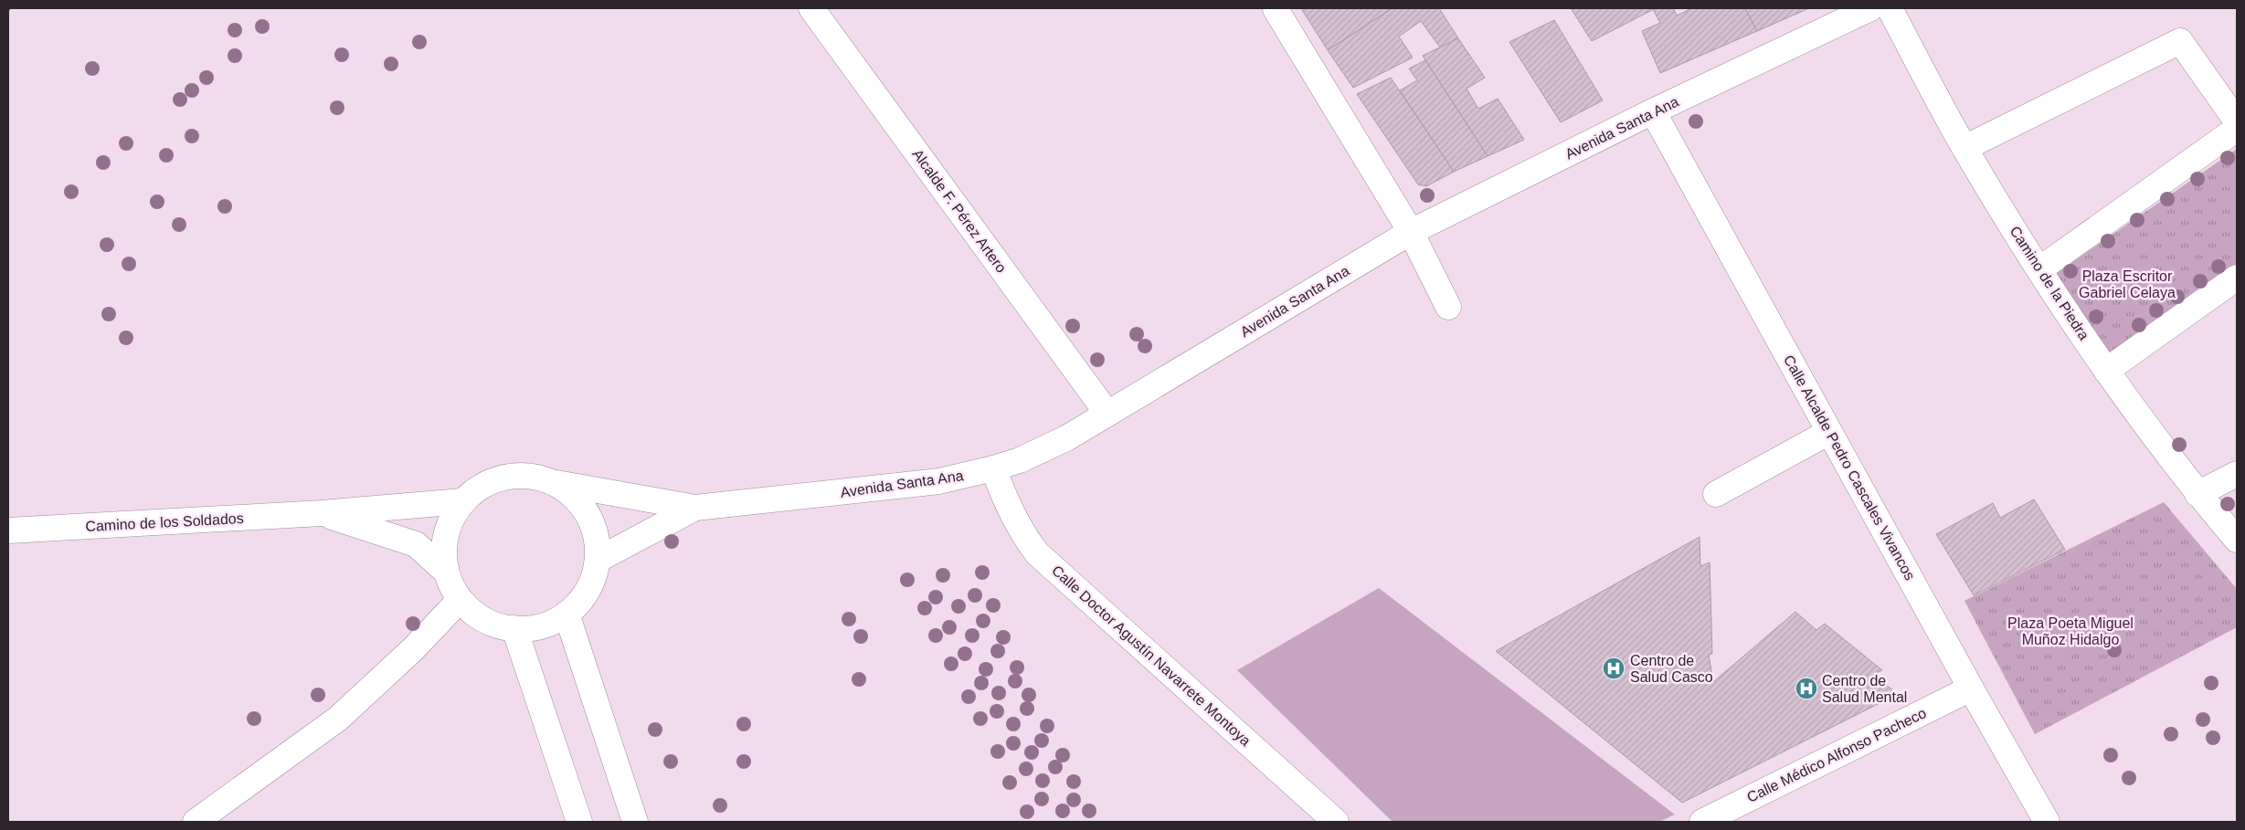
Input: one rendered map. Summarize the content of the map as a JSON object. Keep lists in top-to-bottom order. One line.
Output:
{"streets":{"street":["Avenida Santa Ana","Alcalde F. Pérez Artero","Camino de la Piedra","Calle Alcalde Pedro Cascales Vivancos","Camino de los Soldados","Calle Doctor Agustín Navarrete Montoya","Calle Médico Alfonso Pacheco"]},"crossings":[["Avenida Santa Ana","Alcalde F. Pérez Artero"],["Avenida Santa Ana","Calle Alcalde Pedro Cascales Vivancos"],["Avenida Santa Ana","Calle Doctor Agustín Navarrete Montoya"],["Calle Alcalde Pedro Cascales Vivancos","Calle Médico Alfonso Pacheco"]],"parks":["Plaza Escritor Gabriel Celaya","Plaza Poeta Miguel Muñoz Hidalgo"],"places":{"hospital":["Centro de Salud Casco","Centro de Salud Mental"]}}
